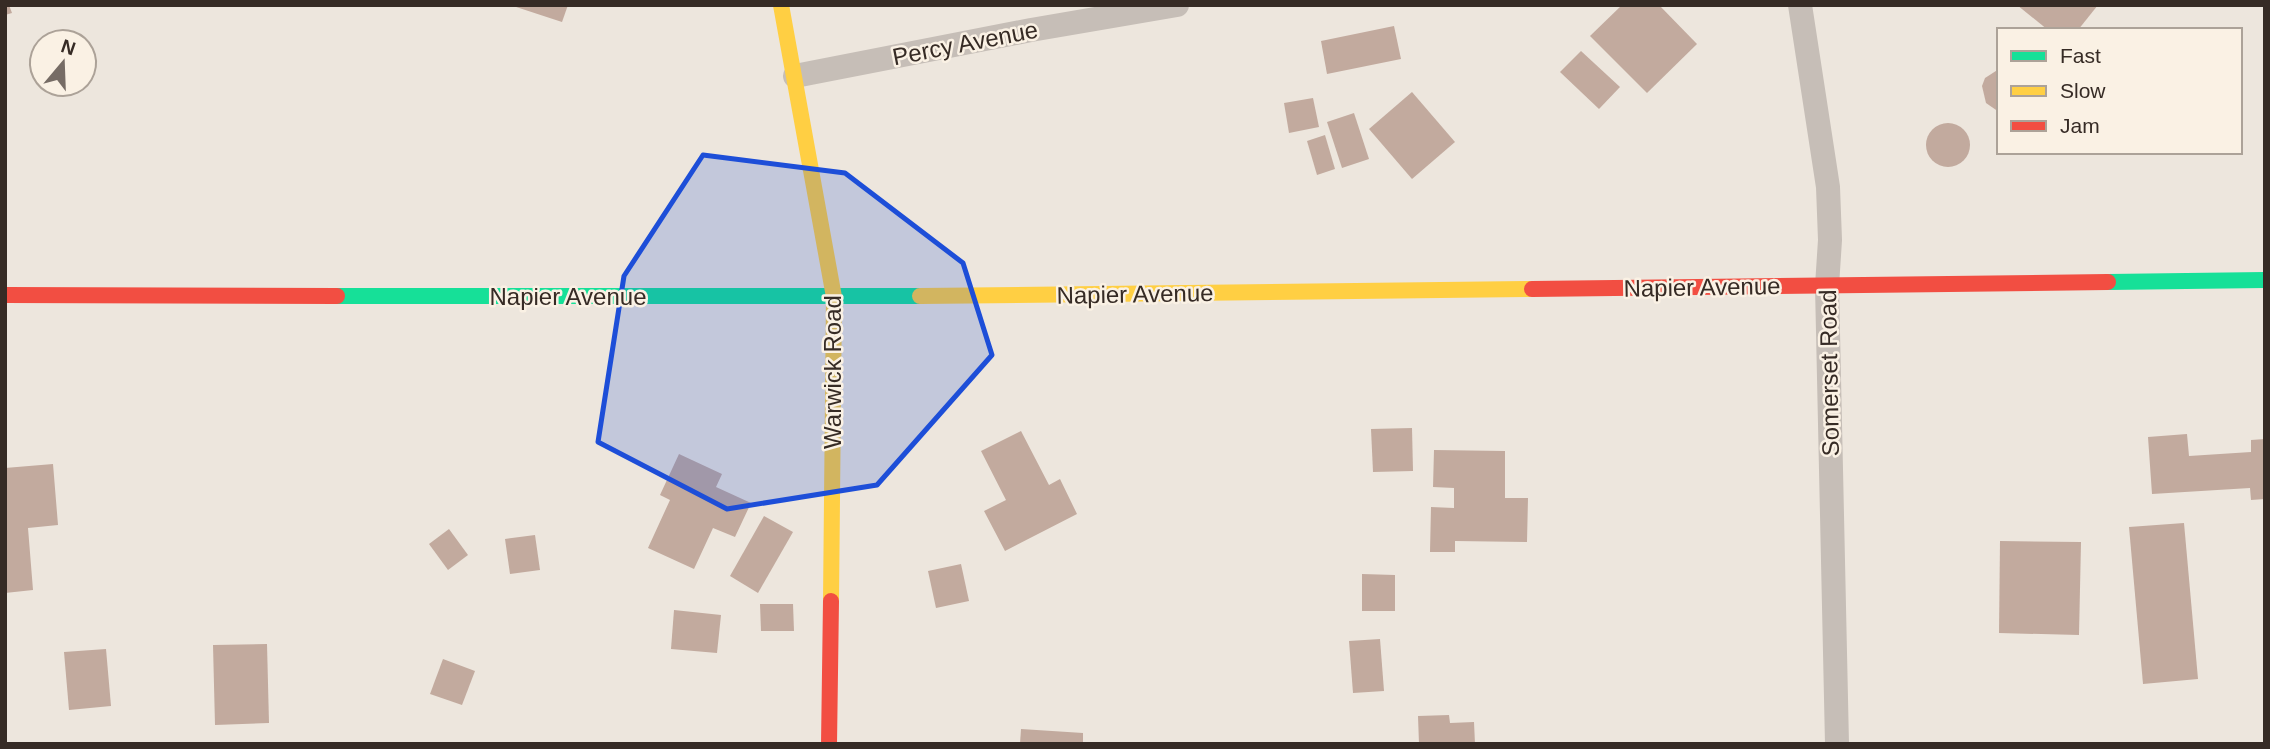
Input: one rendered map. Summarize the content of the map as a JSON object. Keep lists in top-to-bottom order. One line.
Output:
{"streets":{"street":["Percy Avenue","Napier Avenue","Warwick Road","Somerset Road"]},"crossings":[["Percy Avenue","Warwick Road"],["Napier Avenue","Warwick Road"],["Napier Avenue","Somerset Road"]],"legend":["Fast","Slow","Jam"],"north":"top"}
